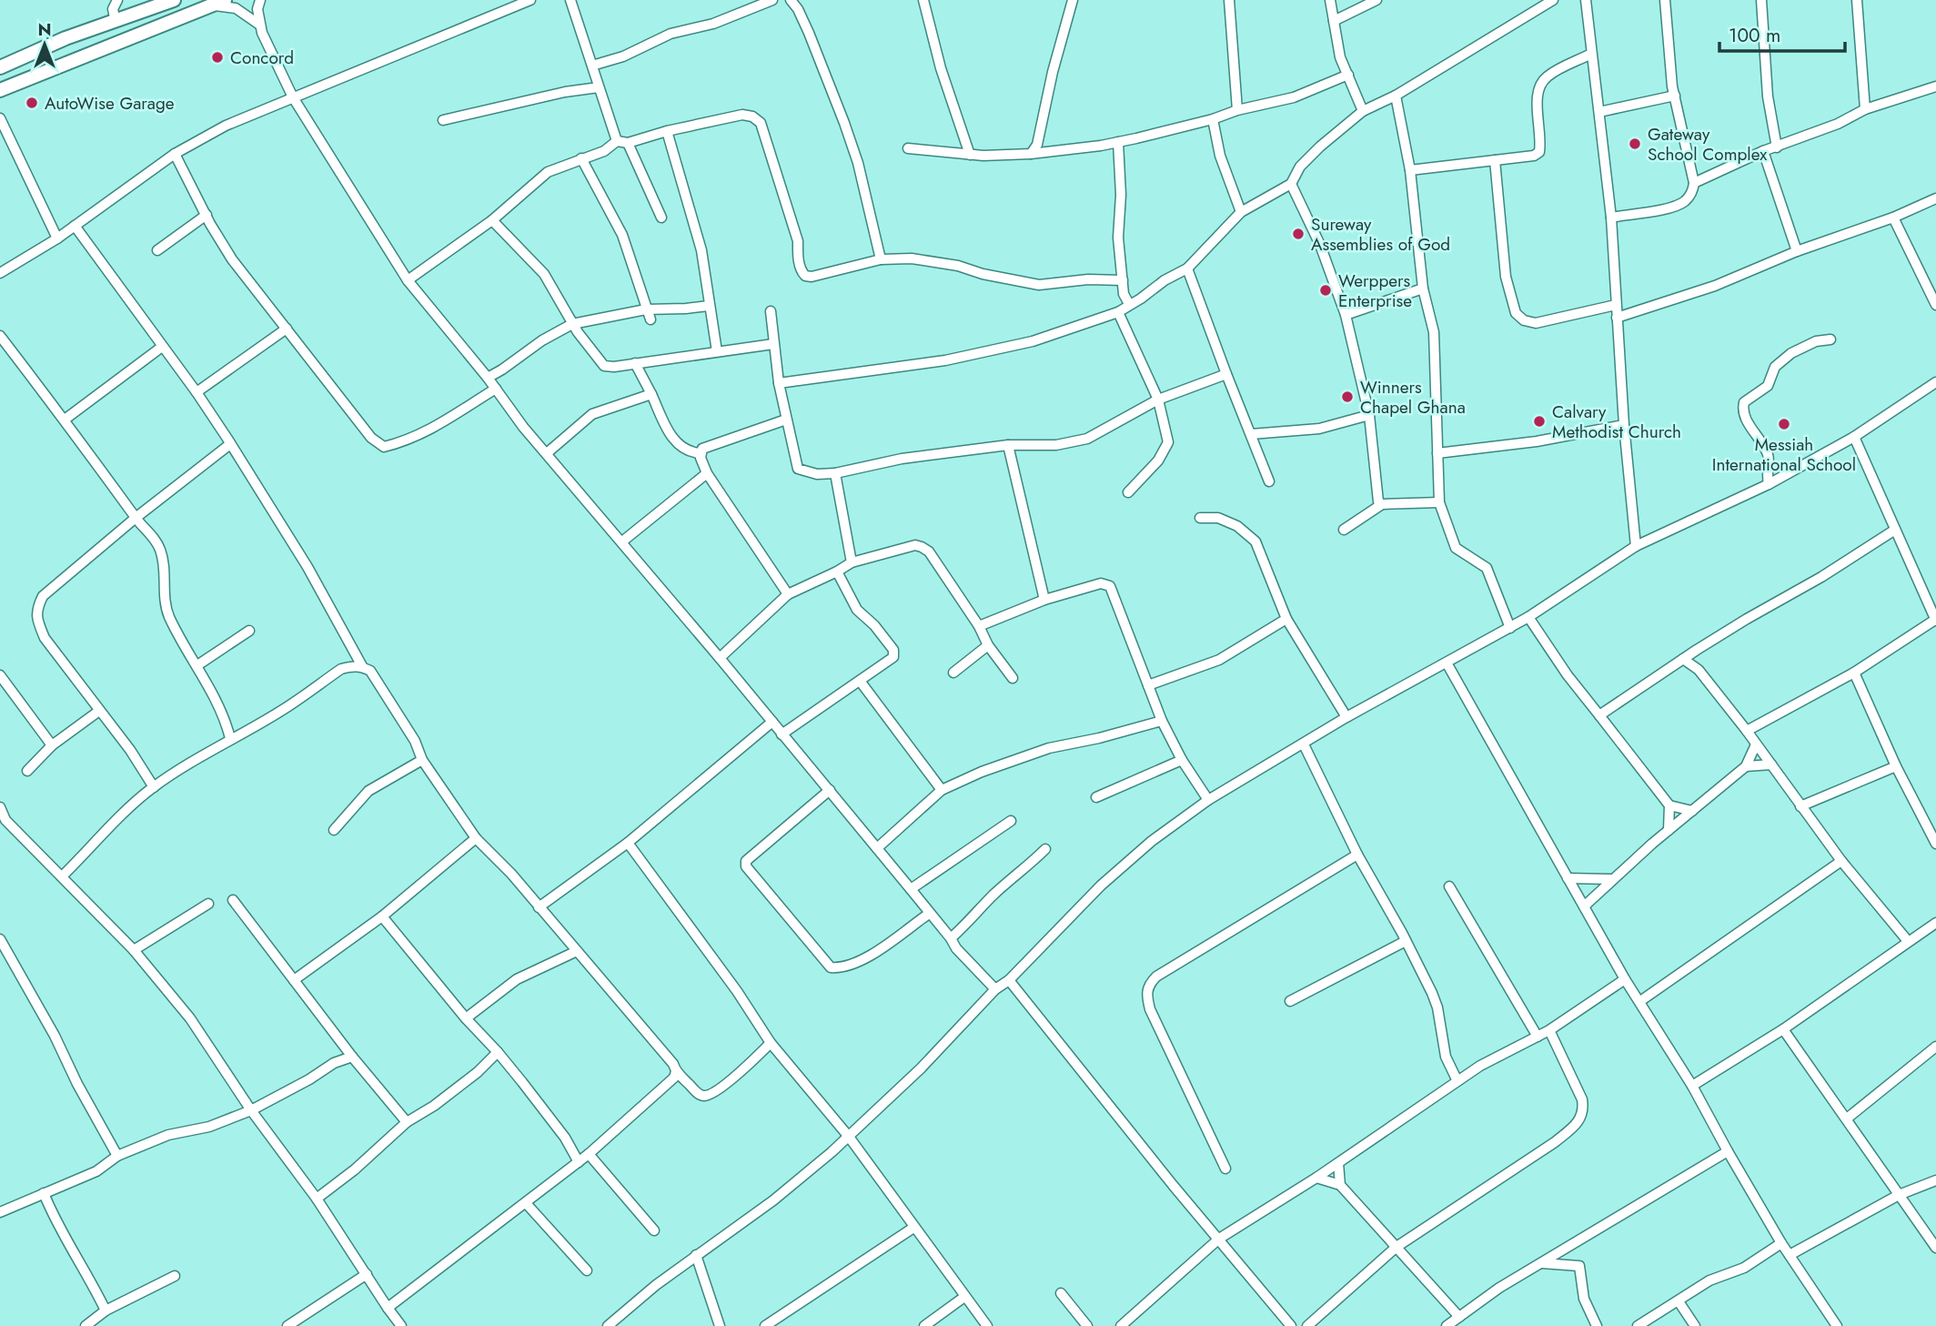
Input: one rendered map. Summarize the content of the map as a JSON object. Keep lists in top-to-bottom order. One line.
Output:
{"places":["Concord","AutoWise Garage","Gateway School Complex","Sureway Assemblies of God","Werppers Enterprise","Winners Chapel Ghana","Calvary Methodist Church","Messiah International School"],"scale_bar":"100 m","north":"top"}
